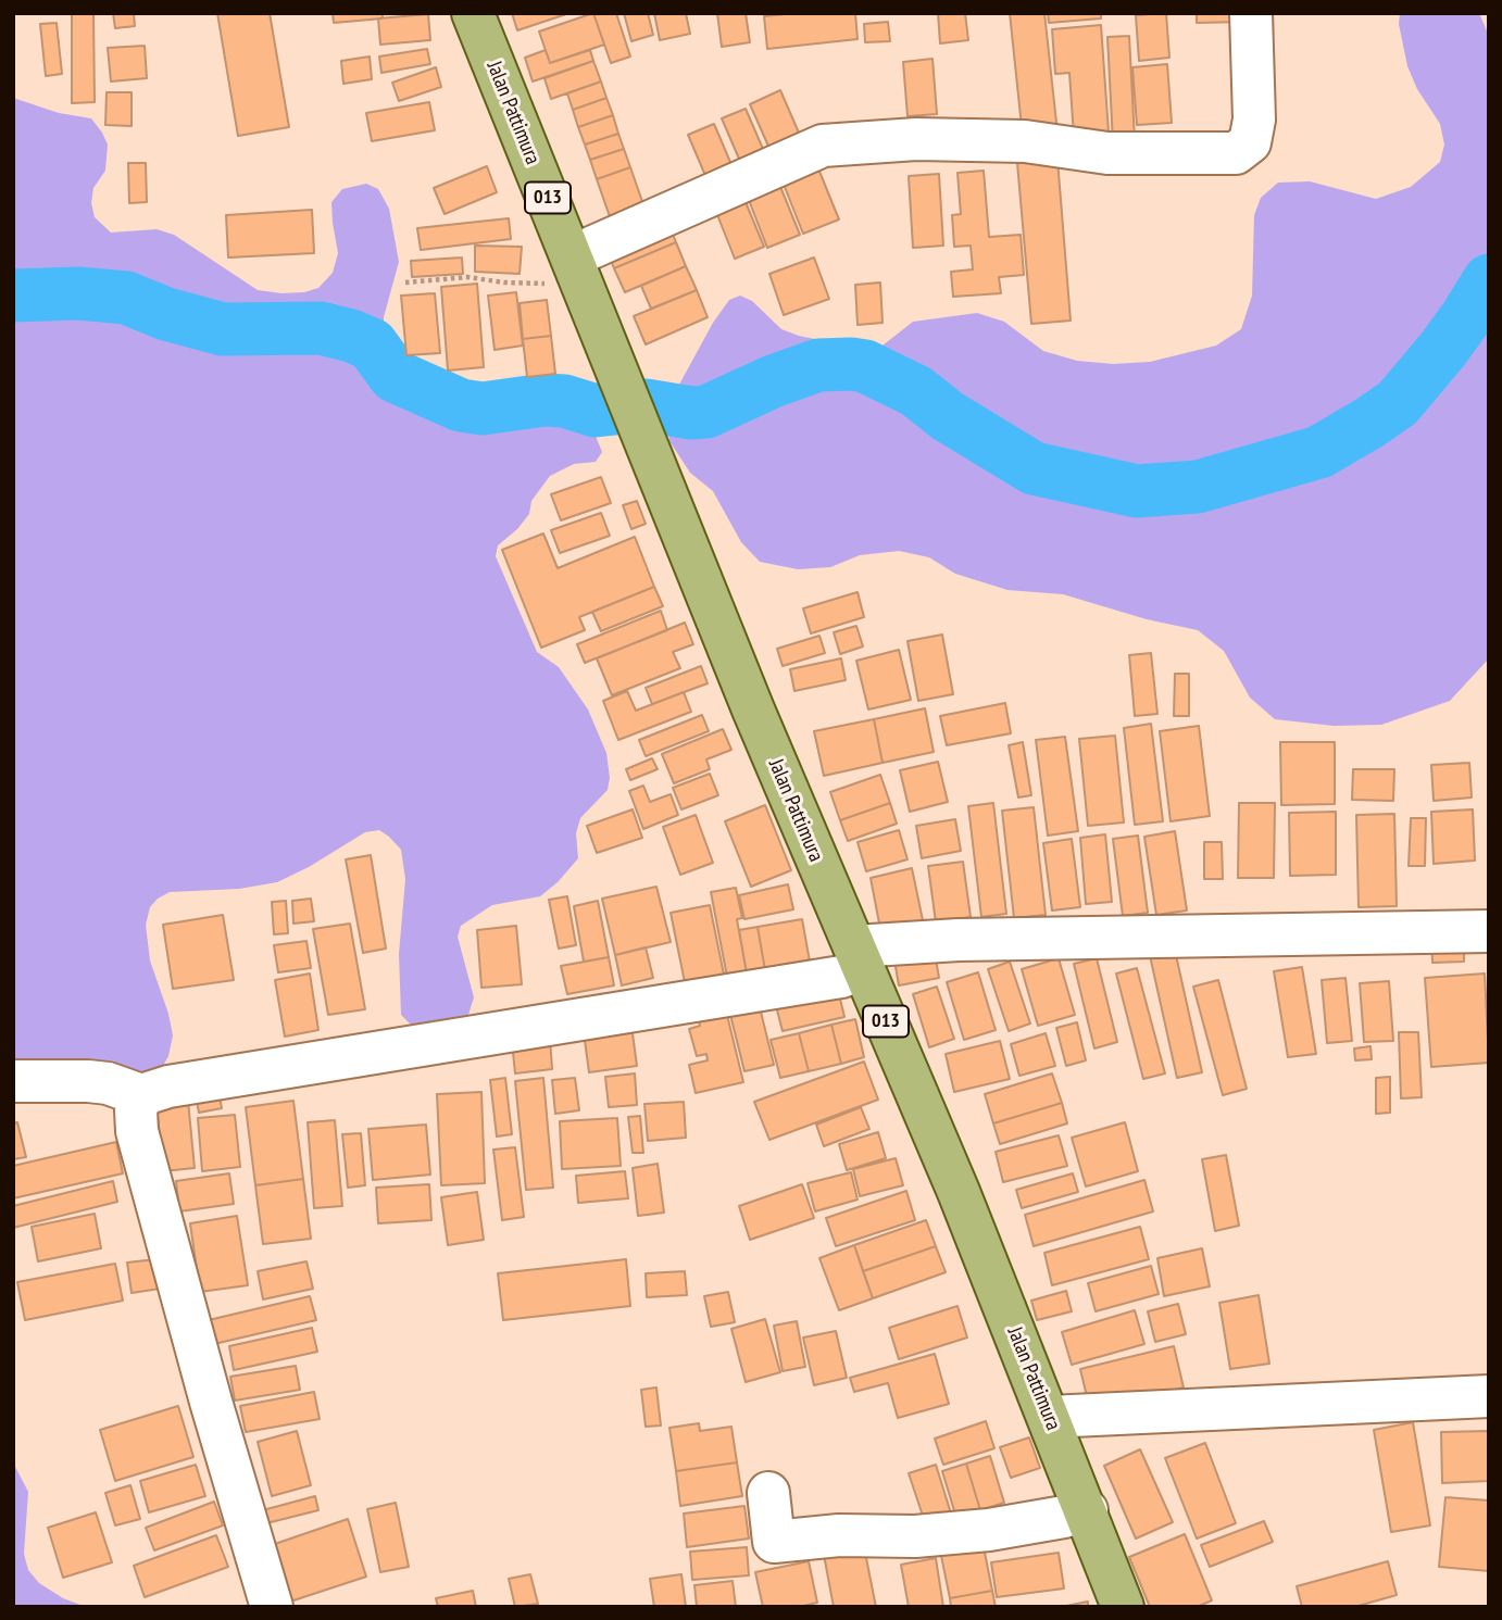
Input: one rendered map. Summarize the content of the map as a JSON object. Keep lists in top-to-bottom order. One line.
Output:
{"streets":{"main road":["Jalan Pattimura","013"]}}
